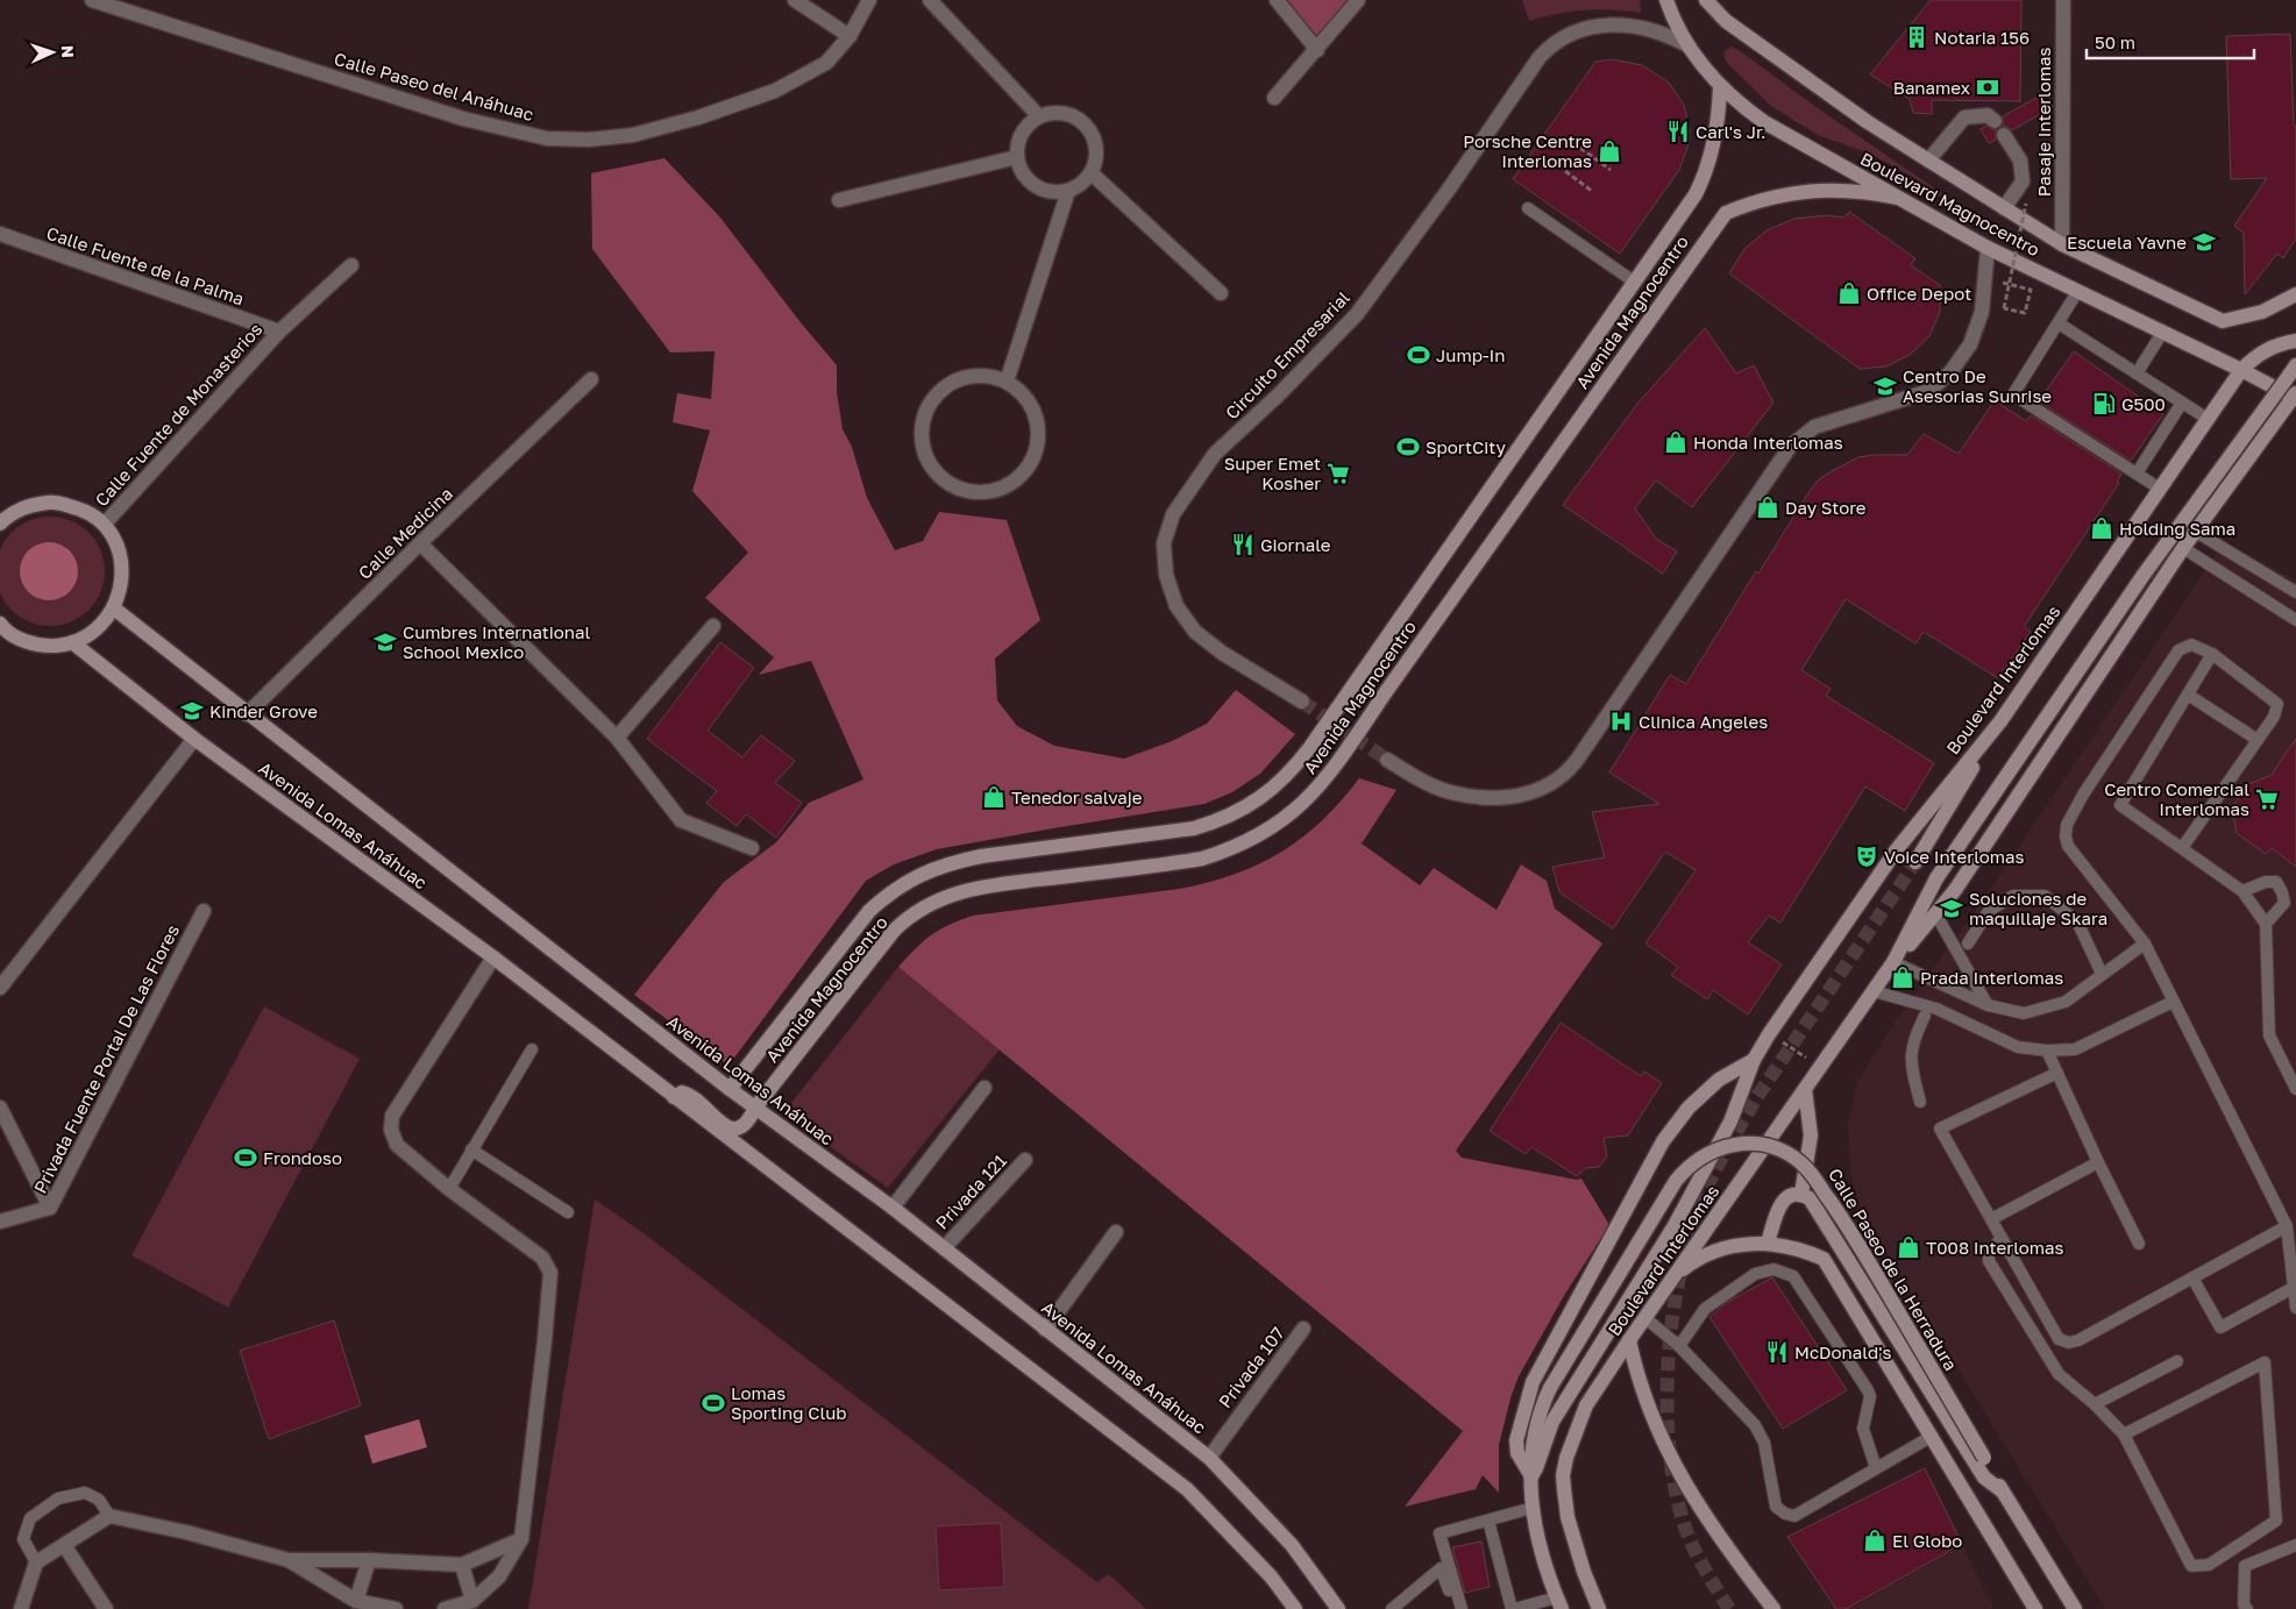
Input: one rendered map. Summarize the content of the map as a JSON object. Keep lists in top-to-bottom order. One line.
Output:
{"streets":{"main road":["Boulevard Magnocentro","Avenida Magnocentro","Boulevard Interlomas","Avenida Lomas Anáhuac","Calle Paseo de la Herradura"],"street":["Calle Paseo del Anáhuac","Pasaje Interlomas","Calle Fuente de la Palma","Circuito Empresarial","Calle Fuente de Monasterios","Calle Medicina","Privada Fuente Portal De Las Flores","Privada 121","Privada 107"]},"crossings":[["Pasaje Interlomas","Boulevard Magnocentro"],["Boulevard Magnocentro","Avenida Magnocentro"],["Boulevard Magnocentro","Circuito Empresarial"],["Boulevard Magnocentro","Boulevard Interlomas"],["Calle Fuente de la Palma","Calle Fuente de Monasterios"],["Avenida Magnocentro","Avenida Lomas Anáhuac"],["Calle Medicina","Avenida Lomas Anáhuac"],["Boulevard Interlomas","Calle Paseo de la Herradura"],["Avenida Lomas Anáhuac","Privada 121"],["Avenida Lomas Anáhuac","Privada 107"]],"places":{"building":["Notaria 156"],"bank":["Banamex"],"restaurant":["Carl's Jr.","Giornale","McDonald's"],"shop":["Porsche Centre Interlomas","Office Depot","Honda Interlomas","Day Store","Holding Sama","Tenedor salvaje","Prada Interlomas","T008 Interlomas","El Globo"],"school or university":["Escuela Yavne","Centro De Asesorias Sunrise","Cumbres International School Mexico","Kinder Grove","Soluciones de maquillaje Skara"],"sports":["Jump-In","SportCity","Frondoso","Lomas Sporting Club"],"fuel station":["G500"],"supermarket":["Super Emet Kosher","Centro Comercial Interlomas"],"hospital":["Clinica Angeles"],"theatre":["Voice Interlomas"]},"scale_bar":"50 m","north":"right"}
